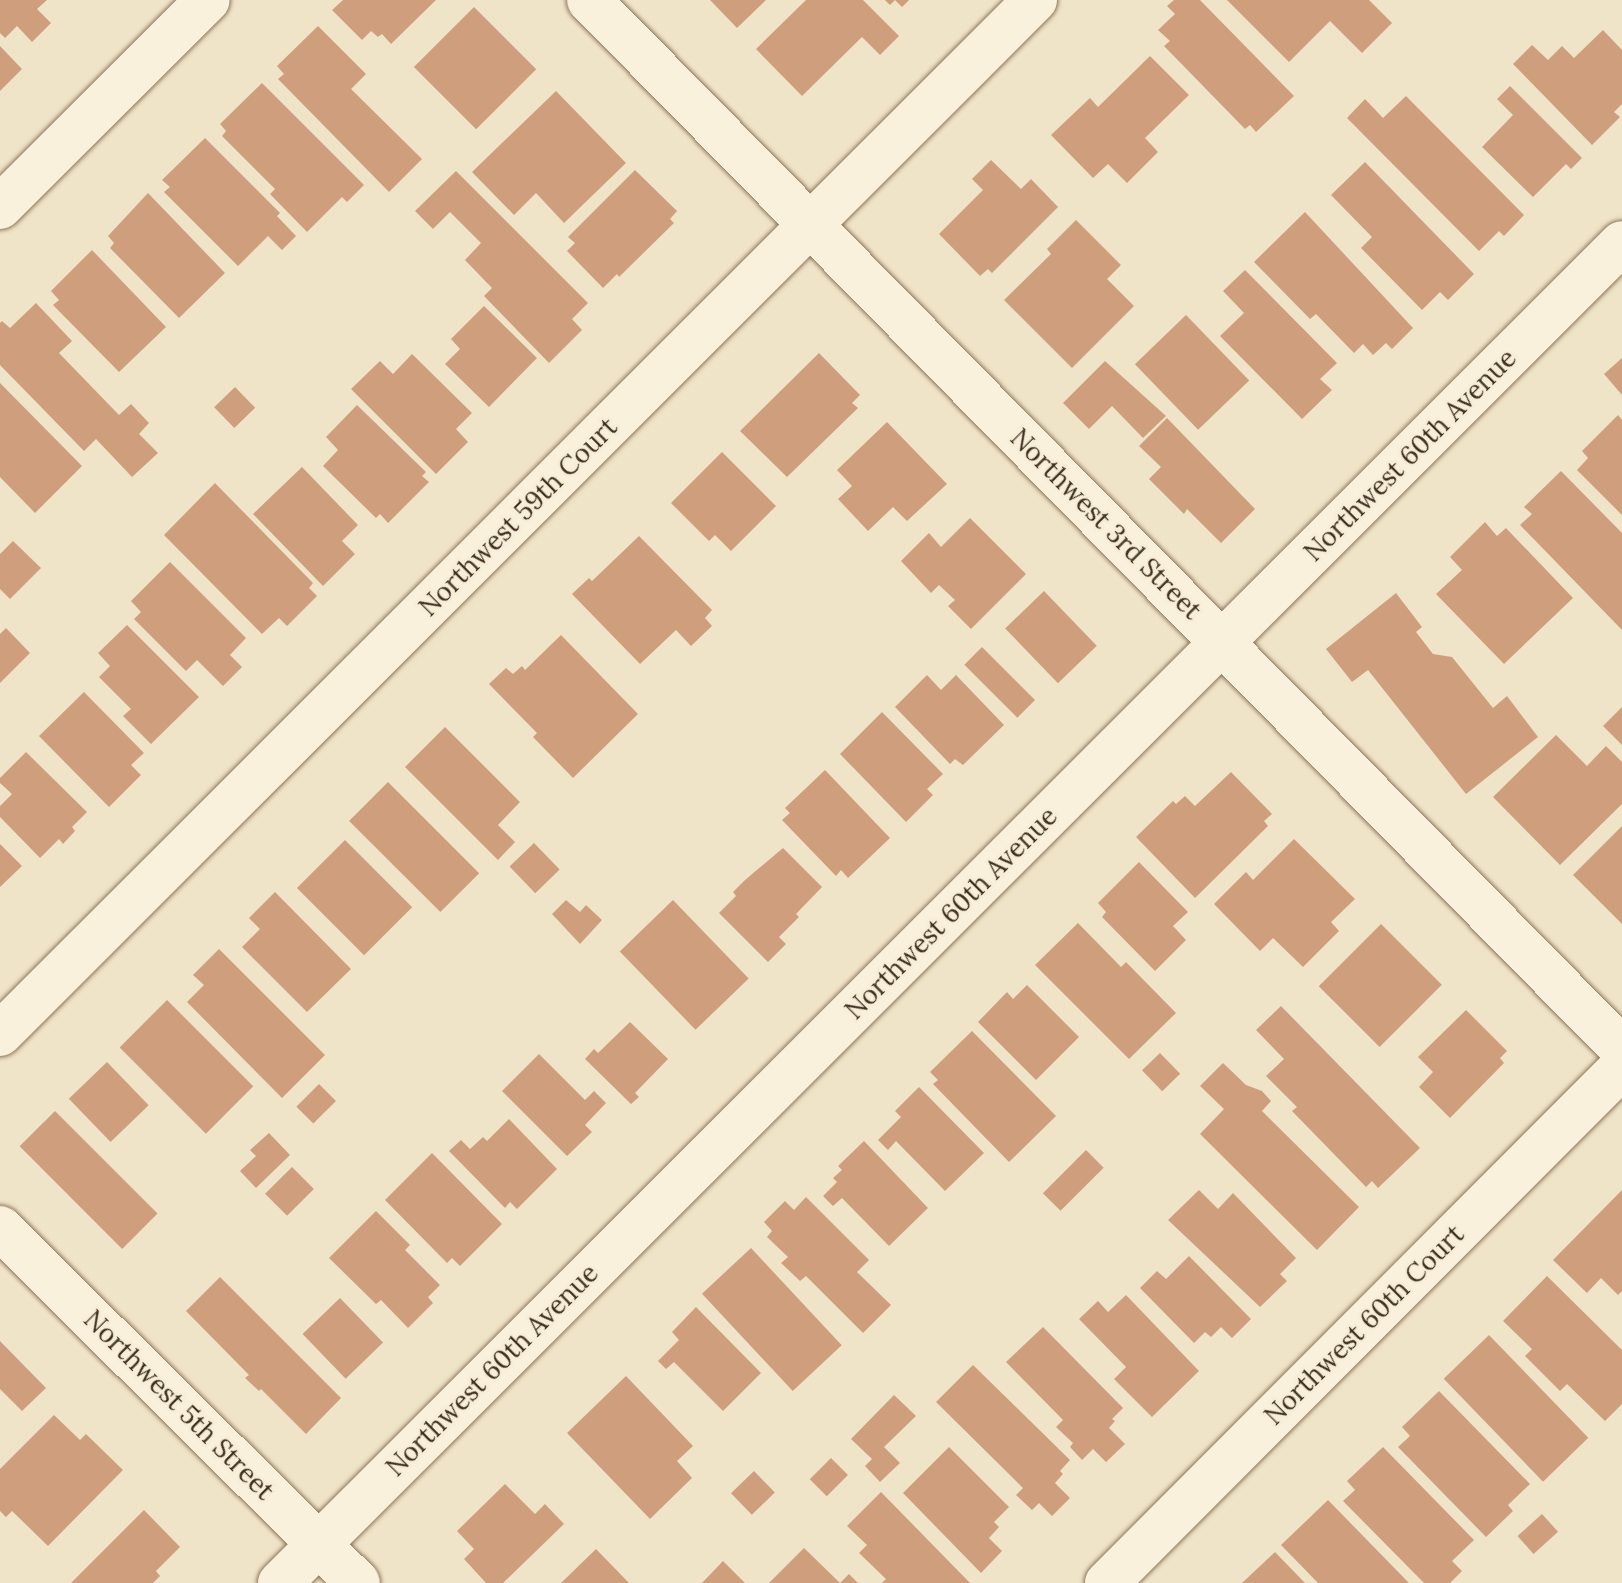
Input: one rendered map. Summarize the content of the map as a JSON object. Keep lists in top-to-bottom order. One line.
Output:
{"streets":{"street":["Northwest 60th Avenue","Northwest 59th Court","Northwest 3rd Street","Northwest 60th Court","Northwest 5th Street"]},"crossings":[["Northwest 60th Avenue","Northwest 3rd Street"],["Northwest 60th Avenue","Northwest 5th Street"],["Northwest 59th Court","Northwest 3rd Street"]]}
